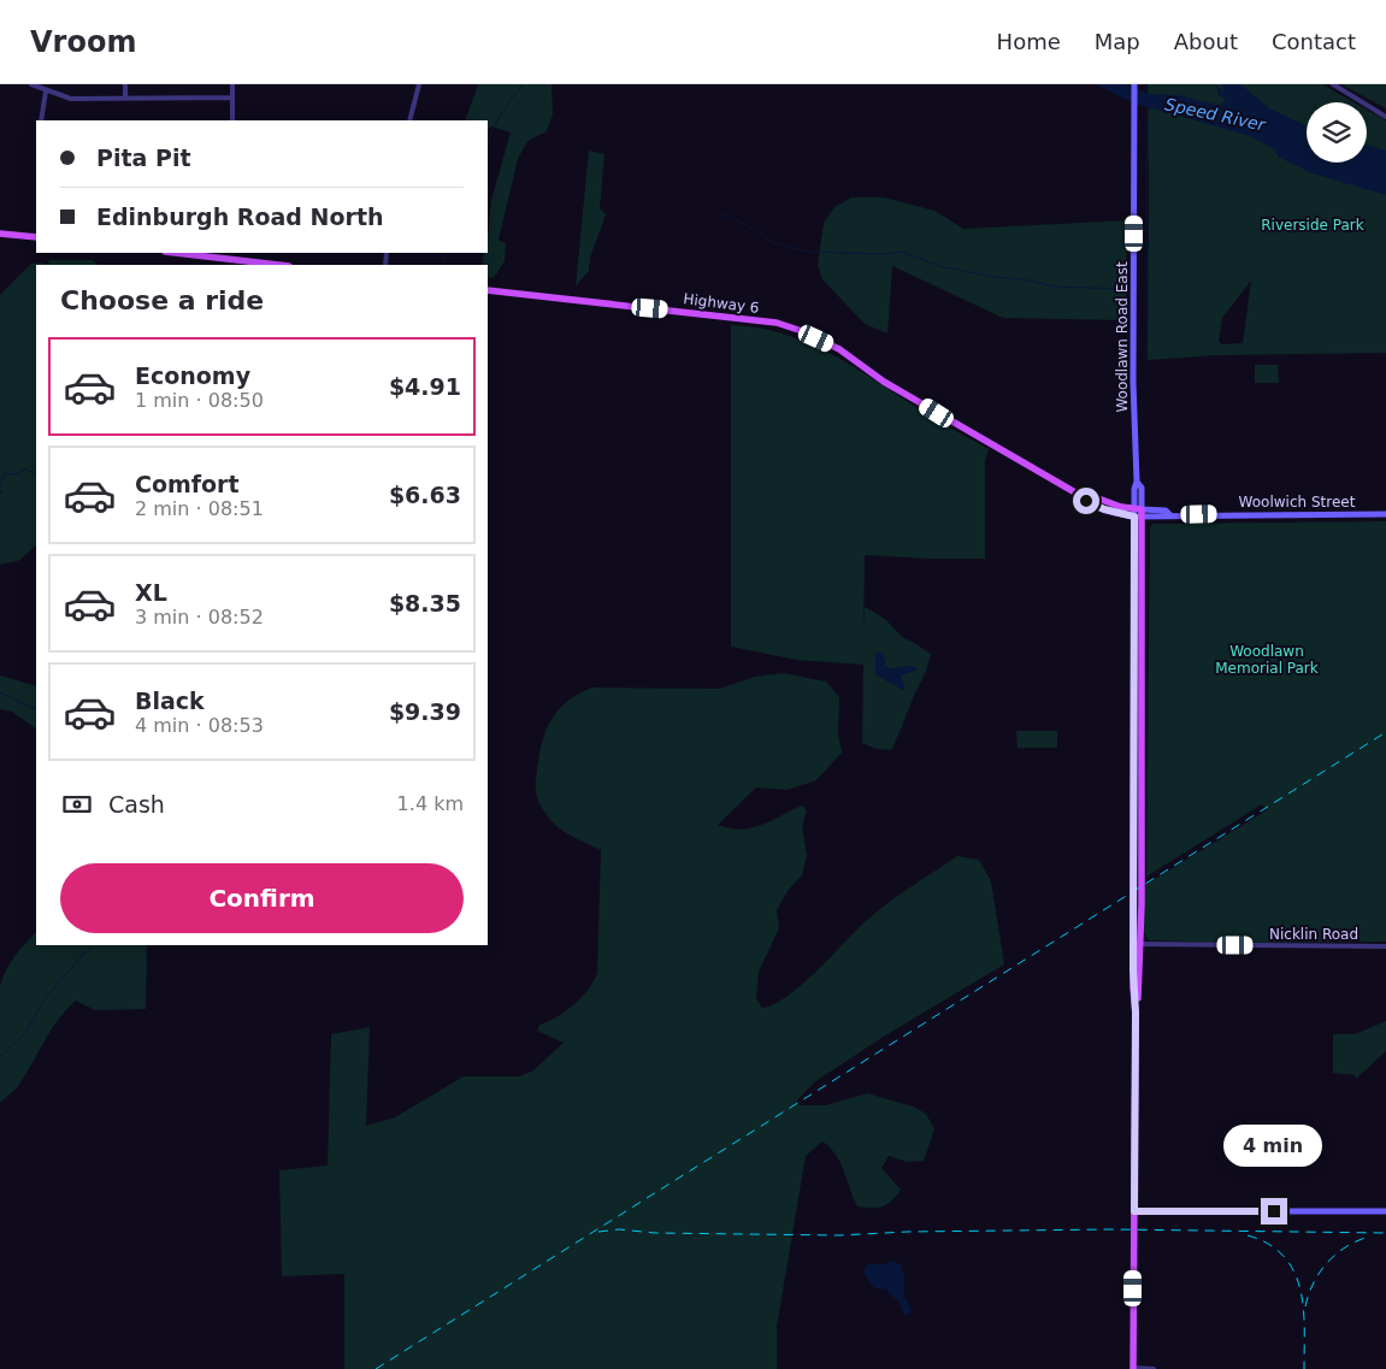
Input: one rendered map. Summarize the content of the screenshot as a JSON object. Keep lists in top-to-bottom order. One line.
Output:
{"streets":{"main road":["Highway 6","Woodlawn Road East","Woolwich Street"],"street":["Nicklin Road"]},"crossings":[["Highway 6","Woolwich Street"],["Woodlawn Road East","Woolwich Street"]],"water":["Speed River"],"parks":["Riverside Park","Woodlawn Memorial Park"],"page":{"header":"Vroom","nav":["Home","Map","About","Contact"],"banner":["Pita Pit","Edinburgh Road North"],"heading":"Choose a ride","list":[{"name":"Economy","note":"1 min · 08:50","value":"$4.91"},{"name":"Comfort","note":"2 min · 08:51","value":"$6.63"},{"name":"XL","note":"3 min · 08:52","value":"$8.35"},{"name":"Black","note":"4 min · 08:53","value":"$9.39"}],"pay":["Cash","1.4 km"],"buttons":"Confirm","bubble":"4 min"}}
